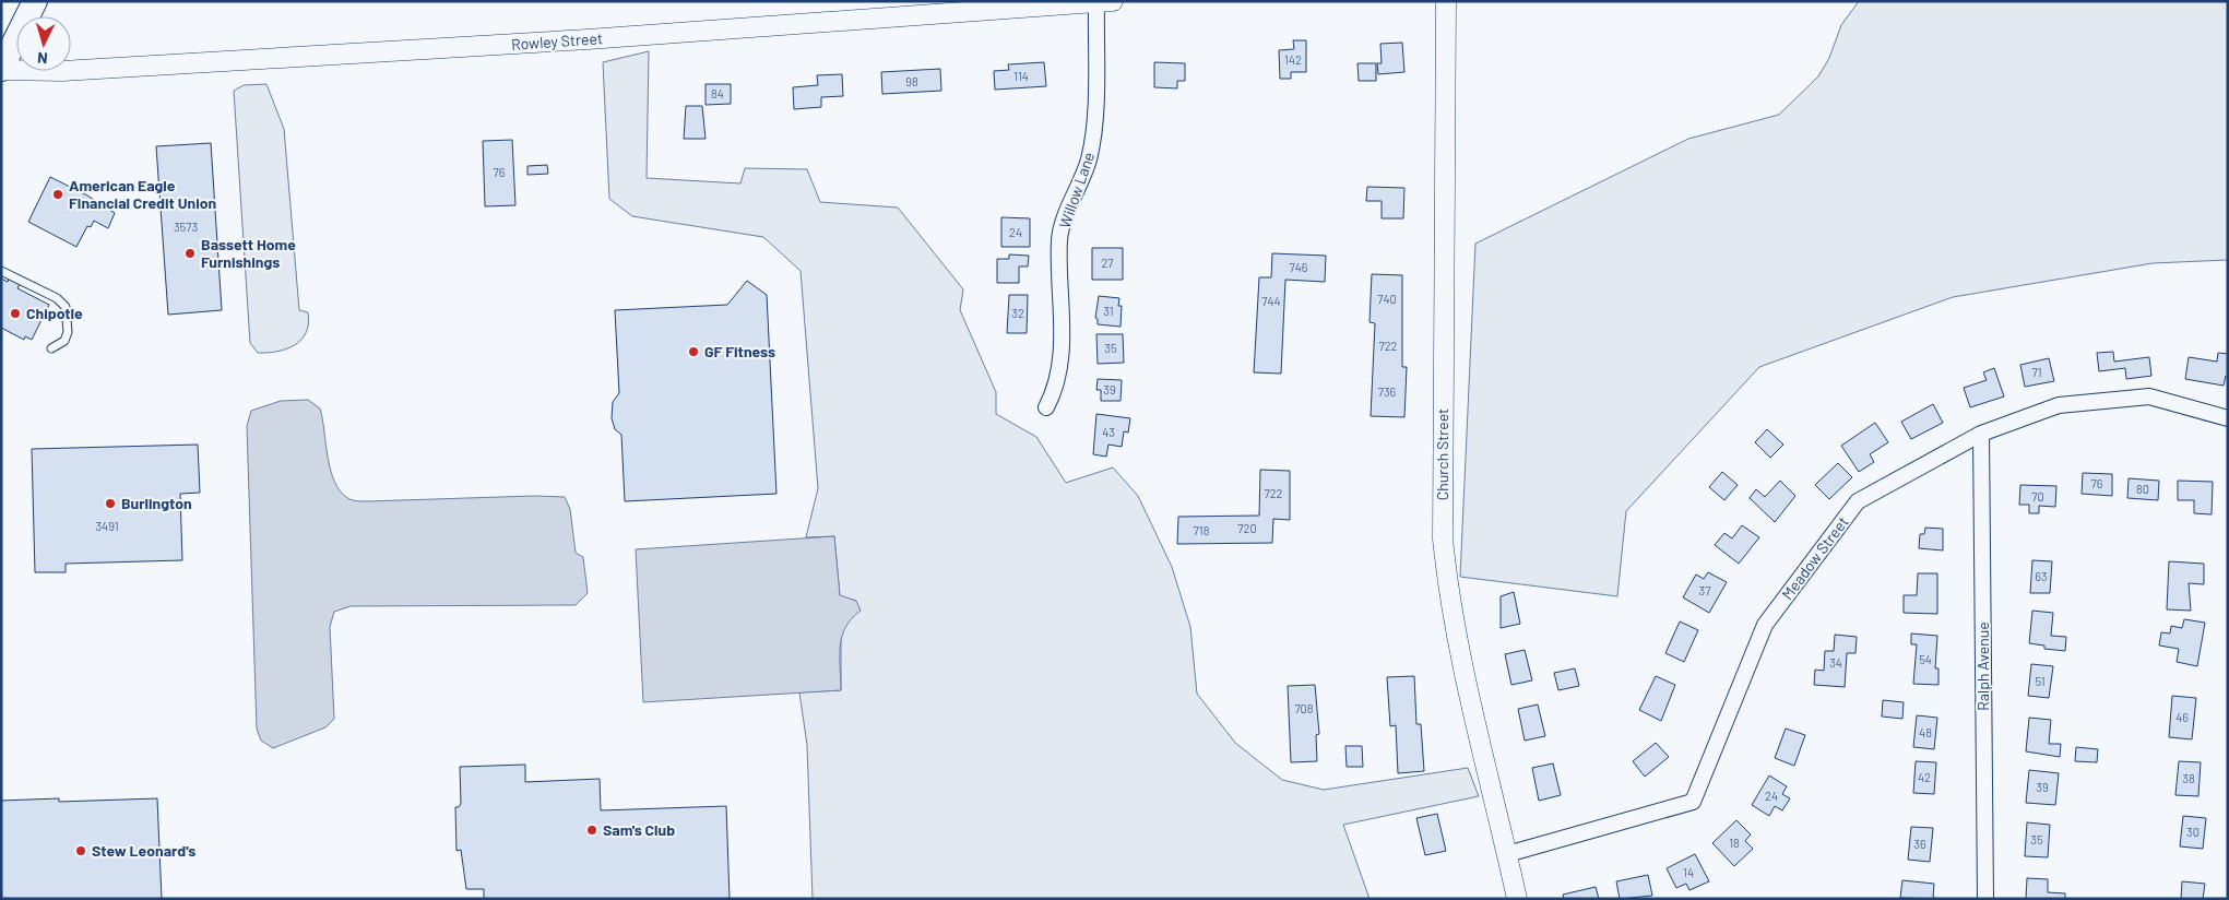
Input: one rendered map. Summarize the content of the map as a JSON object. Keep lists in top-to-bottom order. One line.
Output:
{"streets":{"street":["Rowley Street","Willow Lane","Church Street","Meadow Street","Ralph Avenue"]},"crossings":[["Rowley Street","Willow Lane"],["Church Street","Meadow Street"],["Meadow Street","Ralph Avenue"]],"places":["American Eagle Financial Credit Union","Bassett Home Furnishings","Chipotle","GF Fitness","Burlington","Sam's Club","Stew Leonard's"],"house_numbers":["142","114","98","84","76","3573","24","27","746","740","744","31","32","722","35","71","39","736","43","76","80","722","70","3491","720","718","63","37","54","34","51","708","46","48","42","38","39","24","30","35","18","36","14"],"north":"bottom"}
